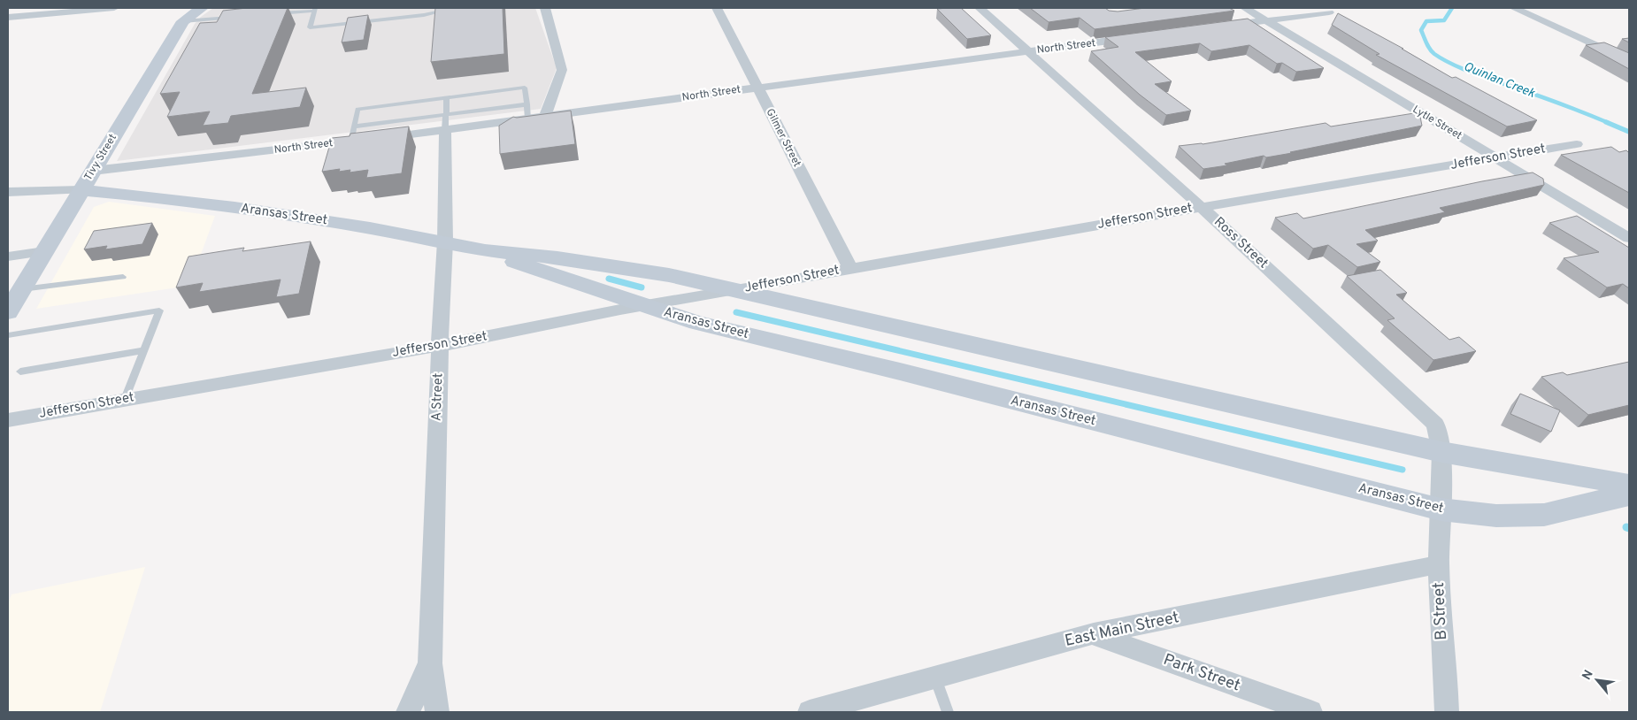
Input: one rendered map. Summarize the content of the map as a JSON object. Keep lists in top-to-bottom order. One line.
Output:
{"streets":{"street":["North Street","Lytle Street","Gilmer Street","Tivy Street","Jefferson Street","Aransas Street","Ross Street","A Street","B Street","East Main Street","Park Street"]},"crossings":[["North Street","Gilmer Street"],["North Street","Tivy Street"],["North Street","Ross Street"],["North Street","A Street"],["Lytle Street","Jefferson Street"],["Gilmer Street","Jefferson Street"],["Tivy Street","Aransas Street"],["Jefferson Street","Aransas Street"],["Jefferson Street","Ross Street"],["Jefferson Street","A Street"],["Aransas Street","Ross Street"],["Aransas Street","A Street"],["Aransas Street","B Street"],["Ross Street","B Street"],["B Street","East Main Street"],["East Main Street","Park Street"]],"water":["Quinlan Creek"],"north":"top left"}
